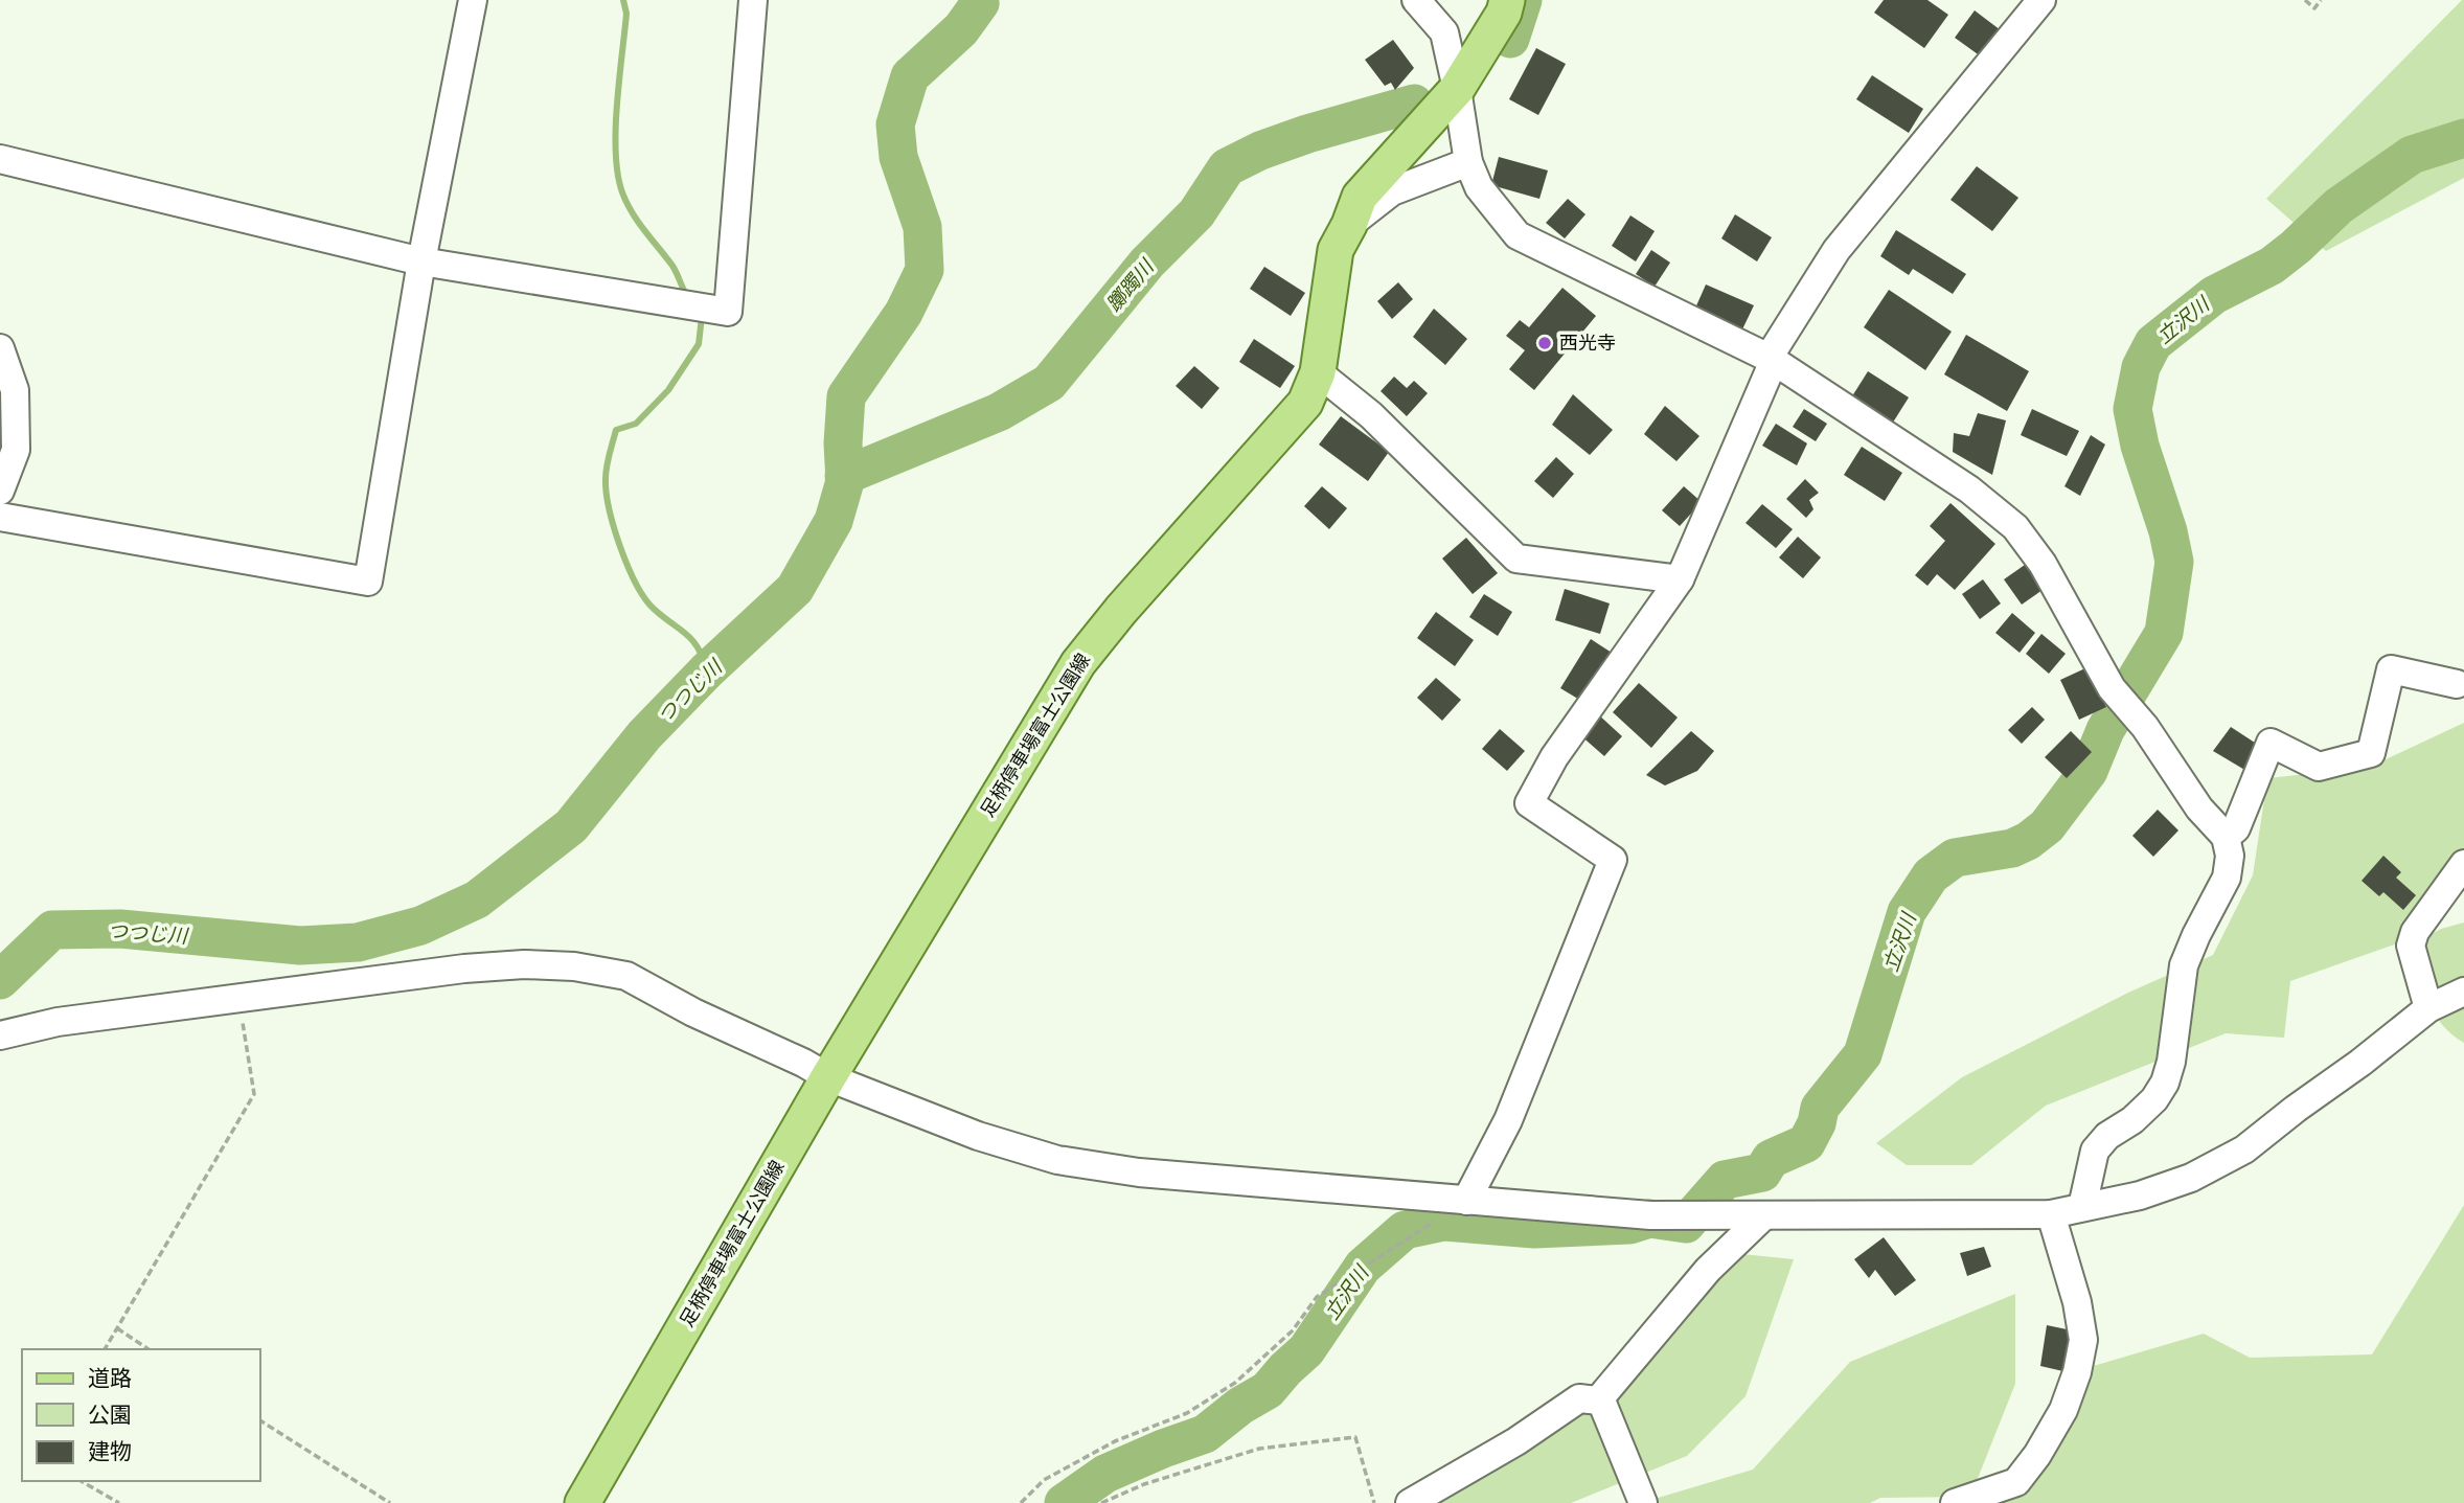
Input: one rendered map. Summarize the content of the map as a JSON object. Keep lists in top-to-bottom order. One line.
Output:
{"streets":{"main road":["足柄停車場富士公園線"]},"water":["躑躅川","立沢川","つつじ川"],"places":["西光寺"],"legend":["道路","公園","建物"]}
